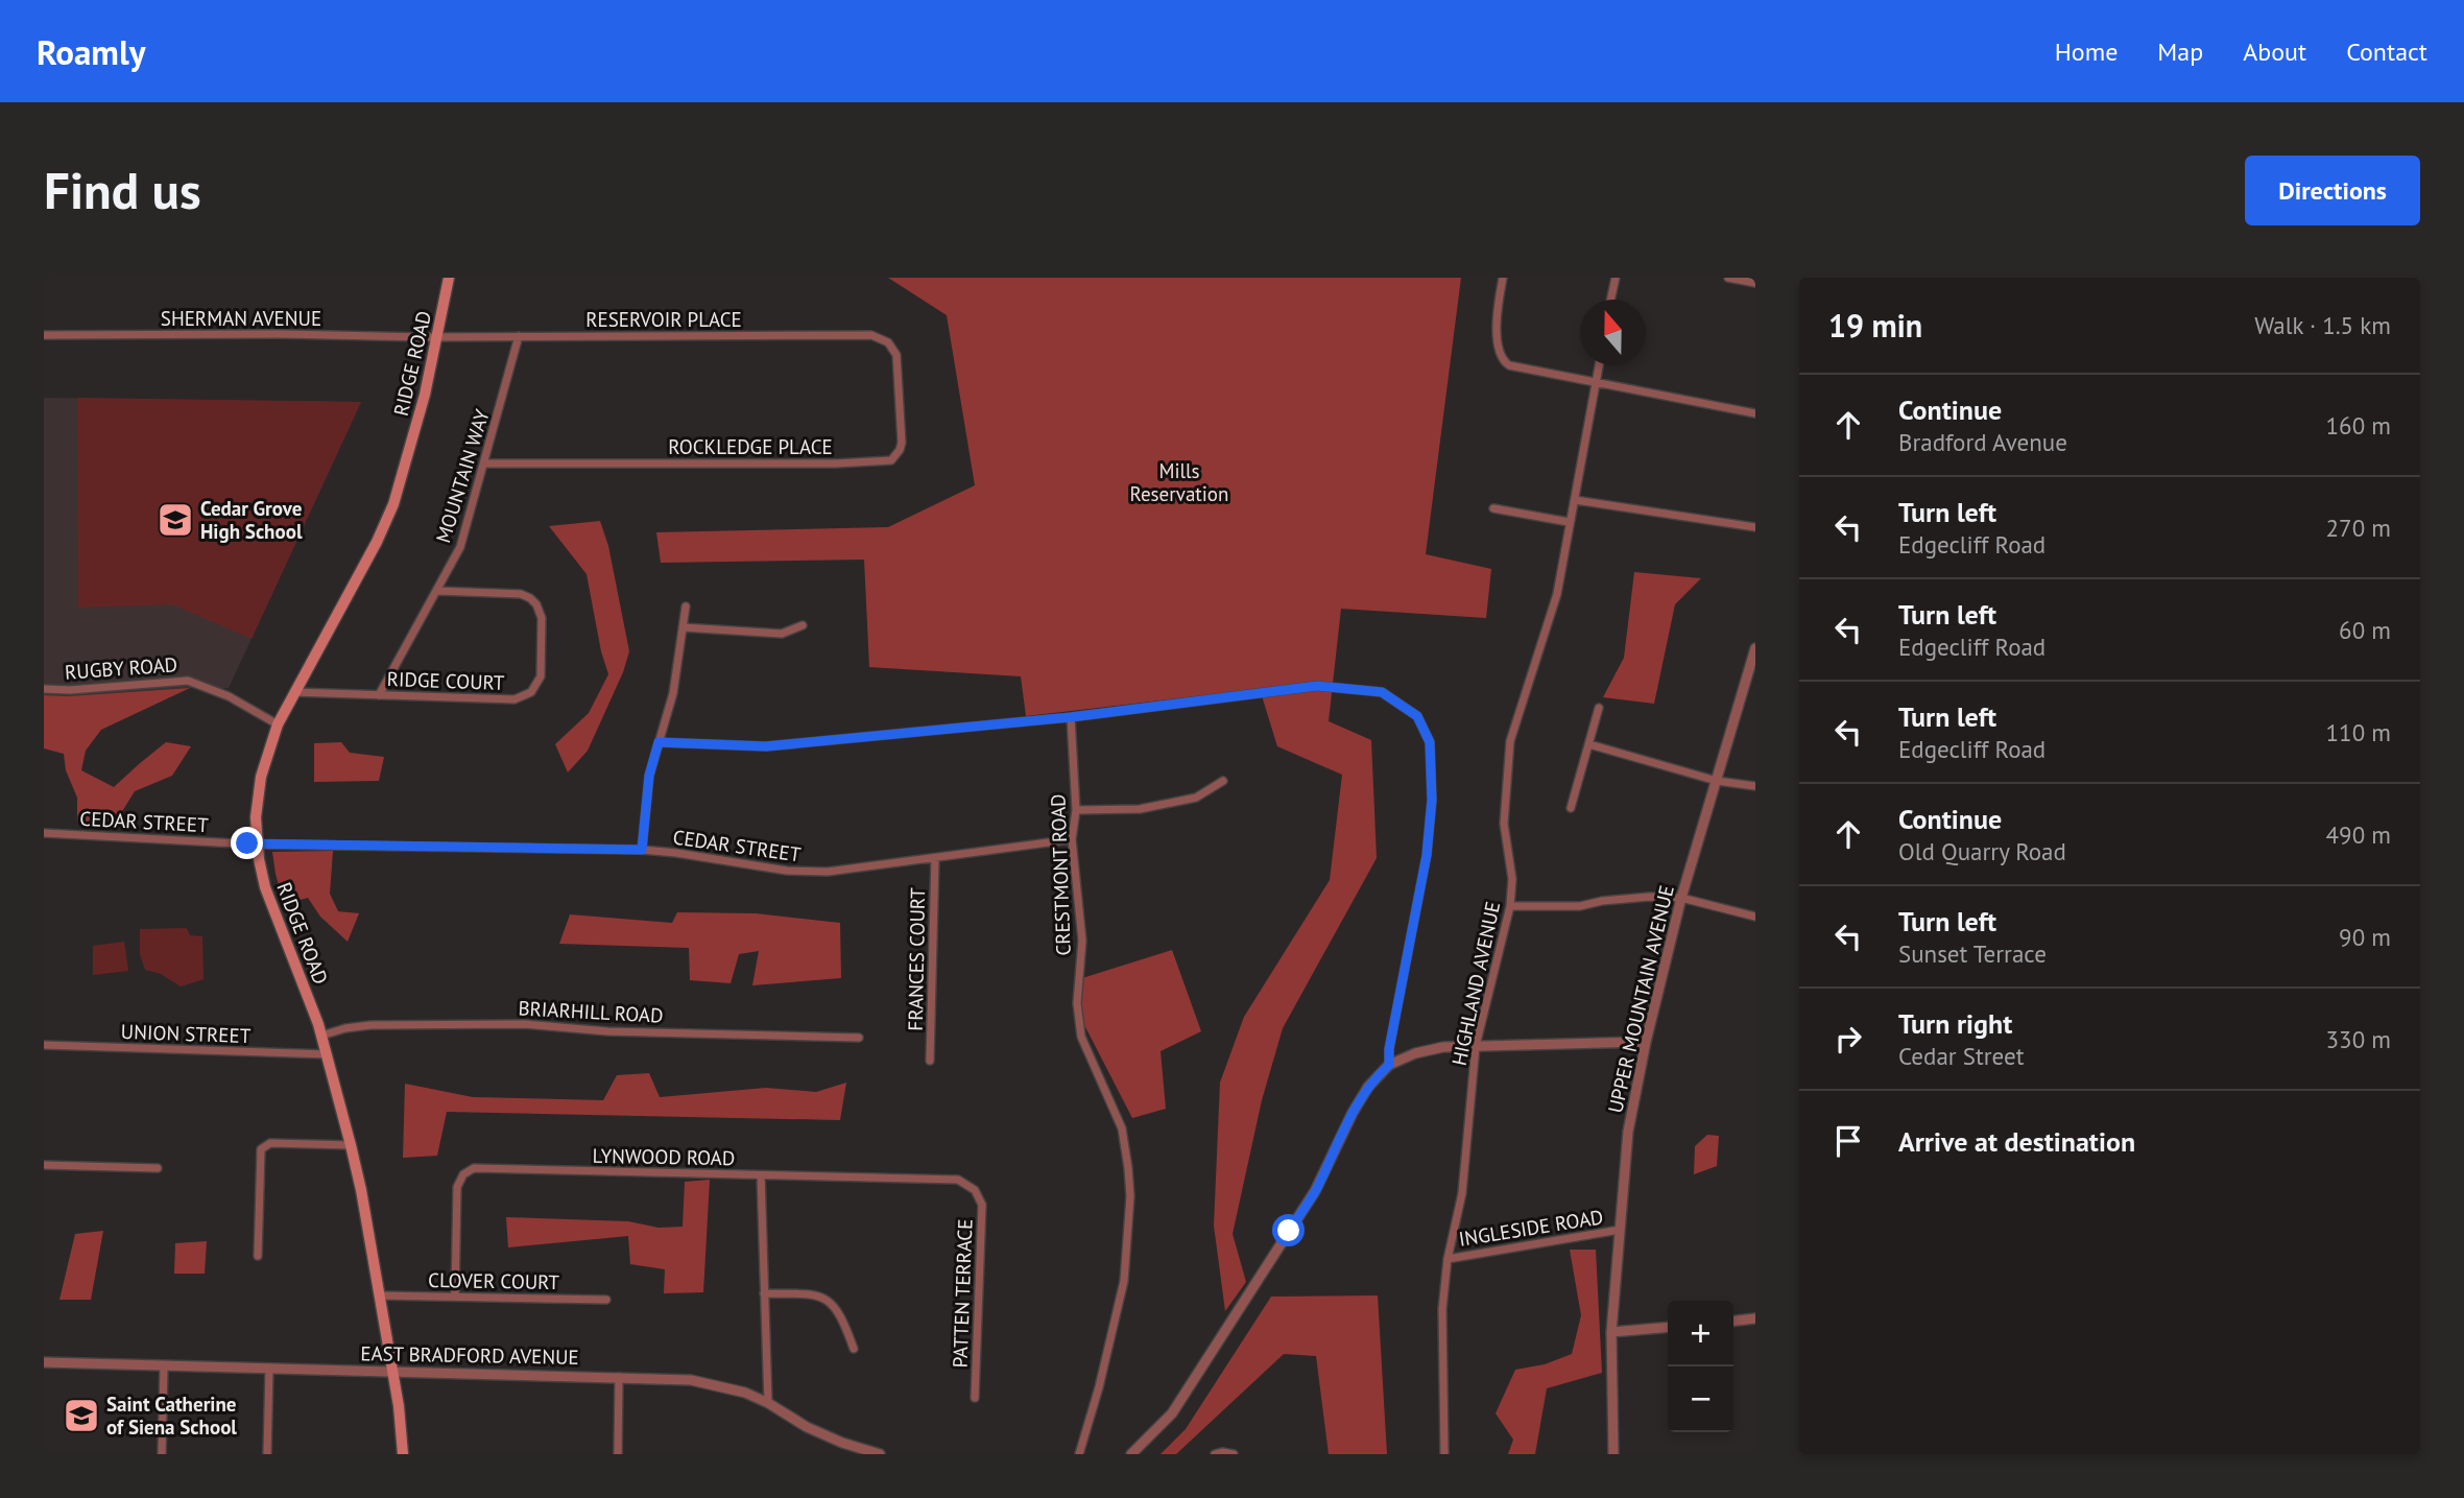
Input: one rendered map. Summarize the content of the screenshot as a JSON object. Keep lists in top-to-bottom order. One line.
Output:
{"streets":{"main road":["RIDGE ROAD"],"street":["SHERMAN AVENUE","RESERVOIR PLACE","ROCKLEDGE PLACE","MOUNTAIN WAY","RUGBY ROAD","RIDGE COURT","CEDAR STREET","CRESTMONT ROAD","FRANCES COURT","HIGHLAND AVENUE","UPPER MOUNTAIN AVENUE","BRIARHILL ROAD","UNION STREET","LYNWOOD ROAD","INGLESIDE ROAD","CLOVER COURT","PATTEN TERRACE","EAST BRADFORD AVENUE"]},"crossings":[["SHERMAN AVENUE","RESERVOIR PLACE"],["SHERMAN AVENUE","RIDGE ROAD"],["RESERVOIR PLACE","RIDGE ROAD"],["RESERVOIR PLACE","ROCKLEDGE PLACE"],["RESERVOIR PLACE","MOUNTAIN WAY"],["RIDGE ROAD","RUGBY ROAD"],["RIDGE ROAD","RIDGE COURT"],["RIDGE ROAD","CEDAR STREET"],["RIDGE ROAD","BRIARHILL ROAD"],["RIDGE ROAD","UNION STREET"],["RIDGE ROAD","CLOVER COURT"],["RIDGE ROAD","EAST BRADFORD AVENUE"],["ROCKLEDGE PLACE","MOUNTAIN WAY"],["MOUNTAIN WAY","RIDGE COURT"],["CEDAR STREET","CRESTMONT ROAD"],["CEDAR STREET","FRANCES COURT"],["HIGHLAND AVENUE","INGLESIDE ROAD"],["UPPER MOUNTAIN AVENUE","INGLESIDE ROAD"],["LYNWOOD ROAD","CLOVER COURT"],["LYNWOOD ROAD","PATTEN TERRACE"],["LYNWOOD ROAD","EAST BRADFORD AVENUE"]],"parks":["Mills Reservation"],"places":{"school or university":["Cedar Grove High School","Saint Catherine of Siena School"]},"north":"top","page":{"header":"Roamly","nav":["Home","Map","About","Contact"],"buttons":"Directions","title":"Find us","heading":["19 min","Walk · 1.5 km"],"list":[["Continue","Bradford Avenue","160 m"],["Turn left","Edgecliff Road","270 m"],["Turn left","Edgecliff Road","60 m"],["Turn left","Edgecliff Road","110 m"],["Continue","Old Quarry Road","490 m"],["Turn left","Sunset Terrace","90 m"],["Turn right","Cedar Street","330 m"],"Arrive at destination"],"map_buttons":["+","−"]}}
